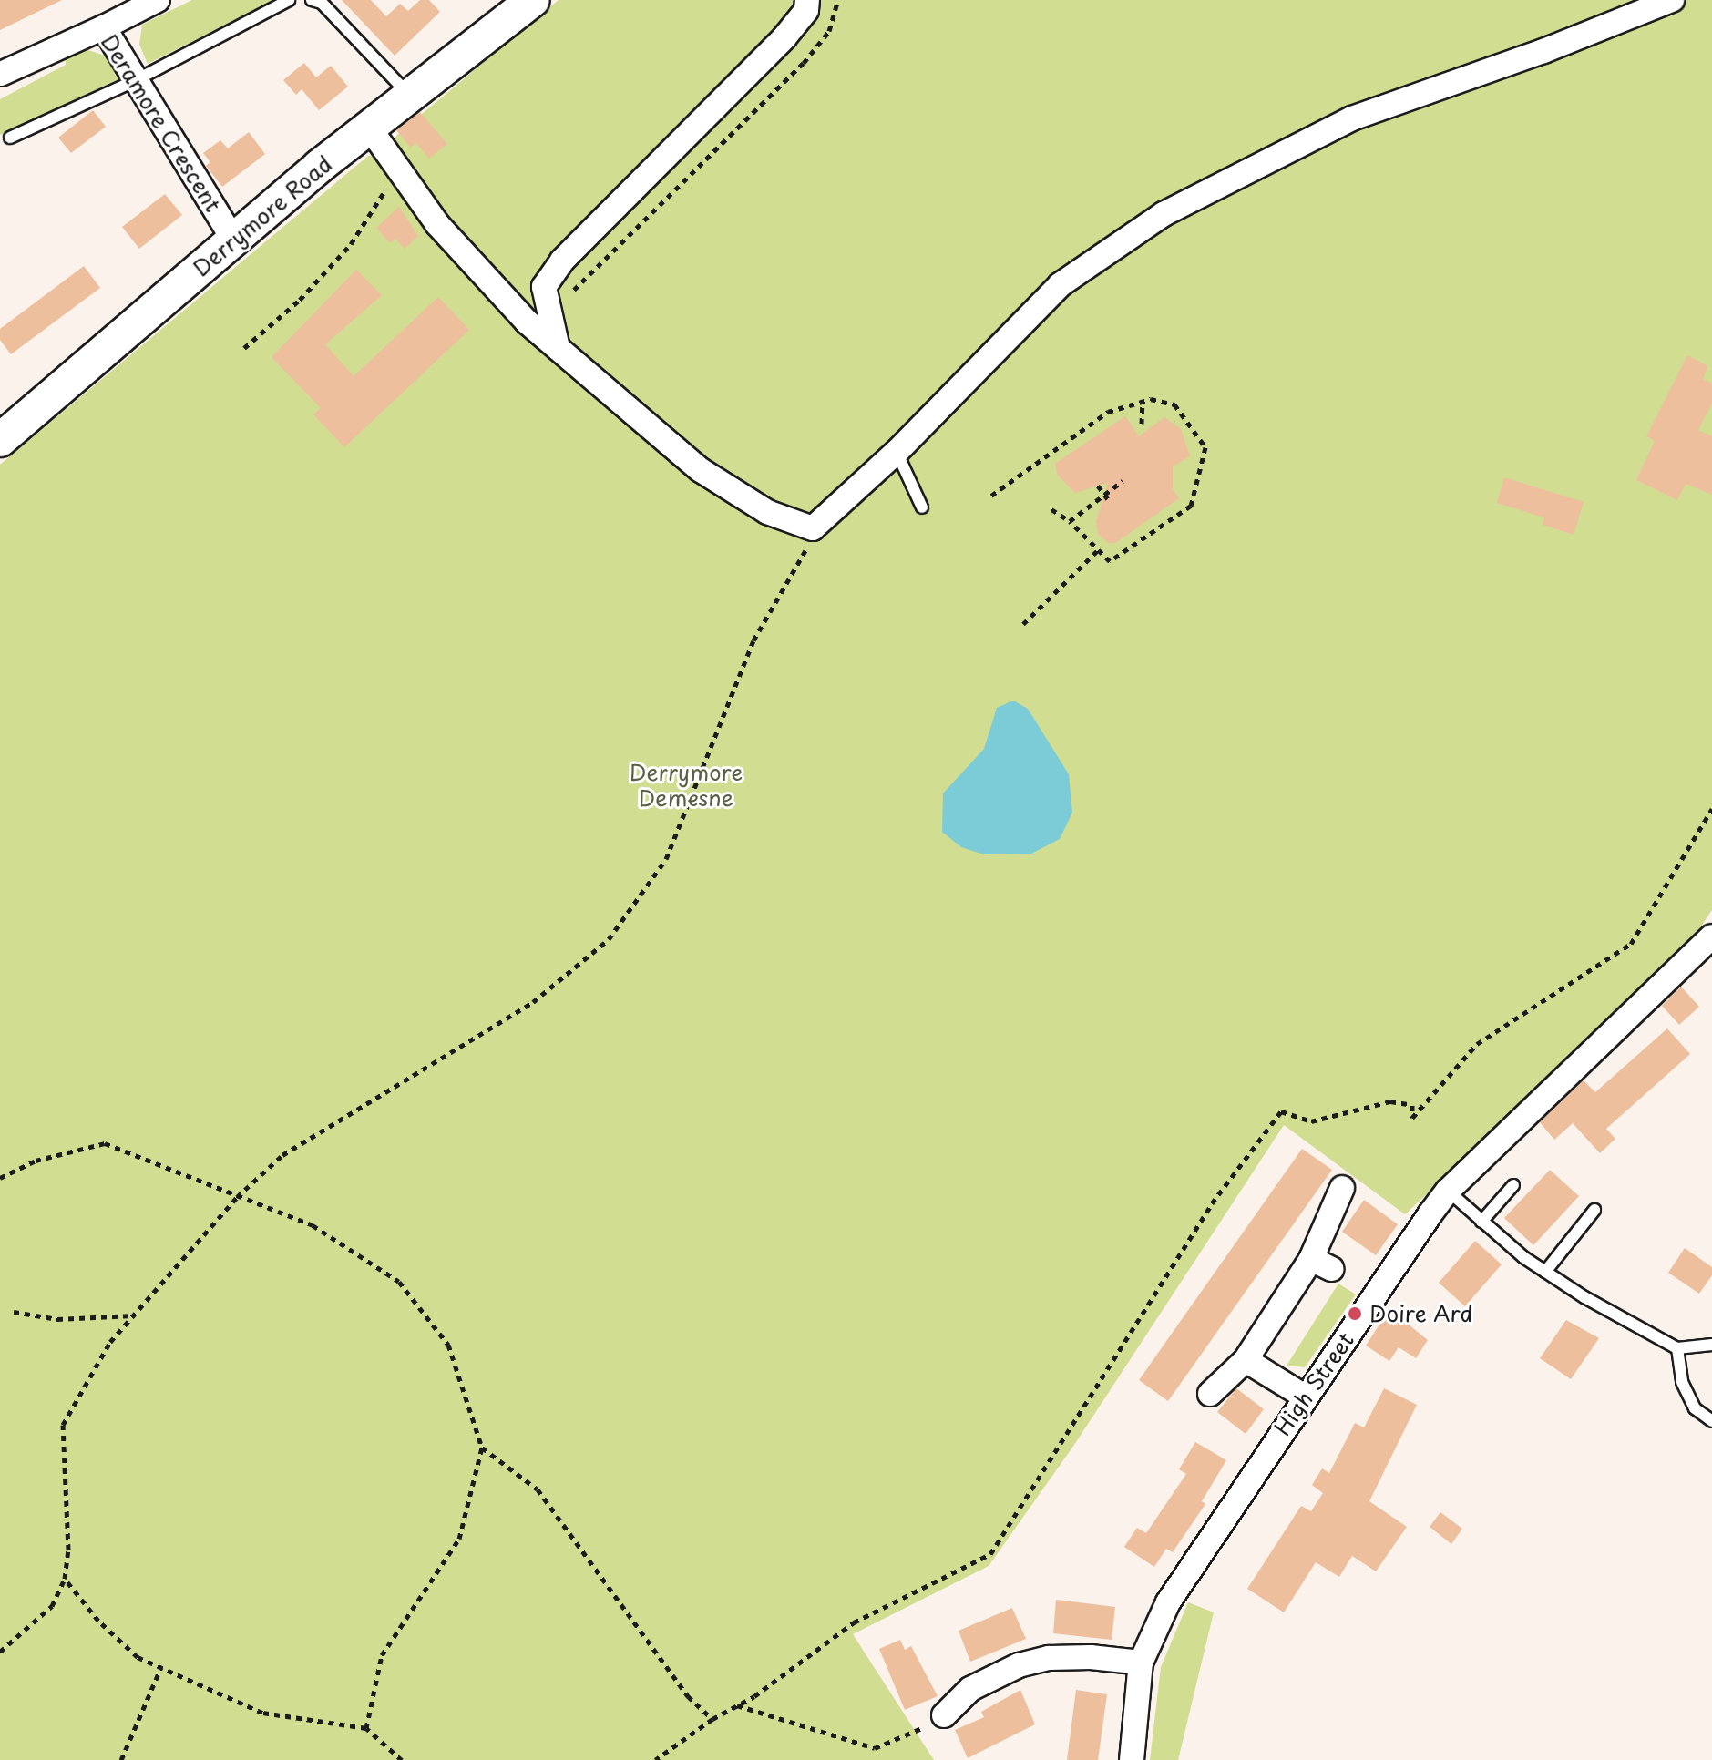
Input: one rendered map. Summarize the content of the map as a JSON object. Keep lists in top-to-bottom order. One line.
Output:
{"streets":{"main road":["Derrymore Road"],"street":["Deramore Crescent","High Street"]},"crossings":[["Deramore Crescent","Derrymore Road"]],"parks":["Derrymore Demesne"],"places":["Doire Ard"]}
